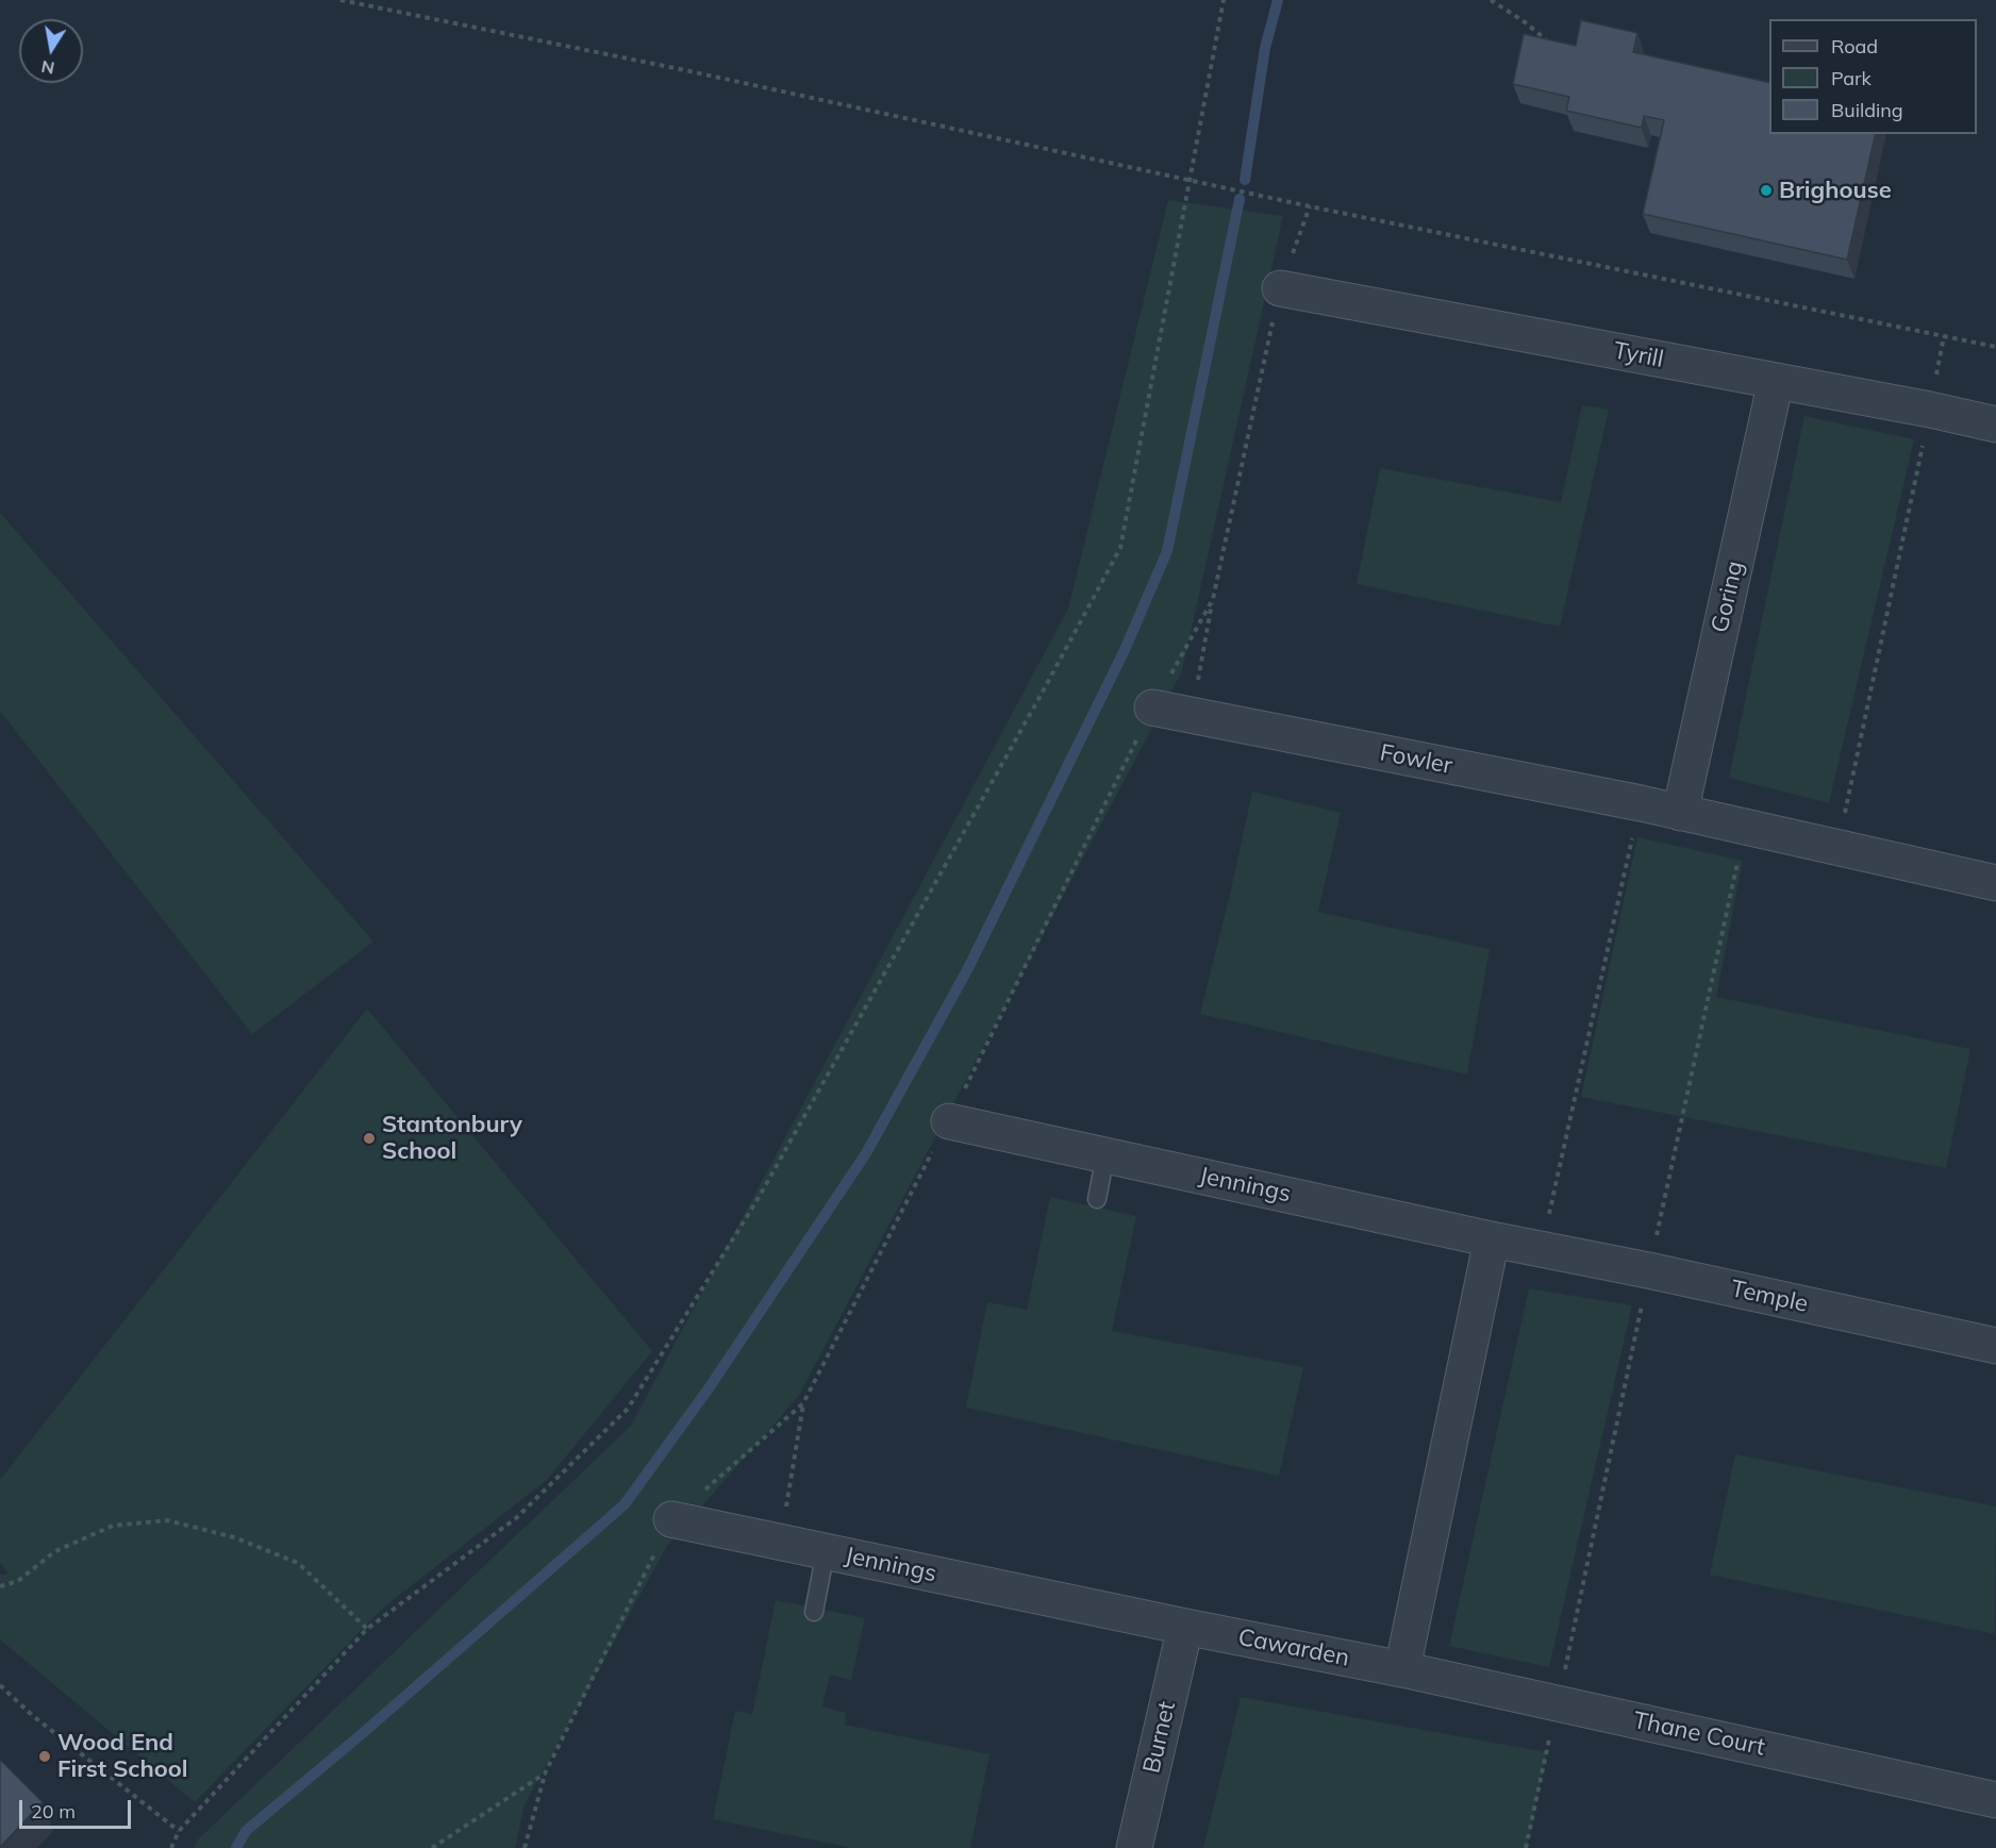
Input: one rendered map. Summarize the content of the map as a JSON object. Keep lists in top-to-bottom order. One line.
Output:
{"streets":{"street":["Tyrill","Goring","Fowler","Jennings","Temple","Cawarden","Thane Court","Burnet"]},"crossings":[["Tyrill","Goring"],["Goring","Fowler"],["Jennings","Temple"],["Jennings","Cawarden"],["Jennings","Burnet"],["Cawarden","Thane Court"],["Cawarden","Burnet"]],"places":["Brighouse","Stantonbury School","Wood End First School"],"legend":["Road","Park","Building"],"scale_bar":"20 m","north":"bottom"}
